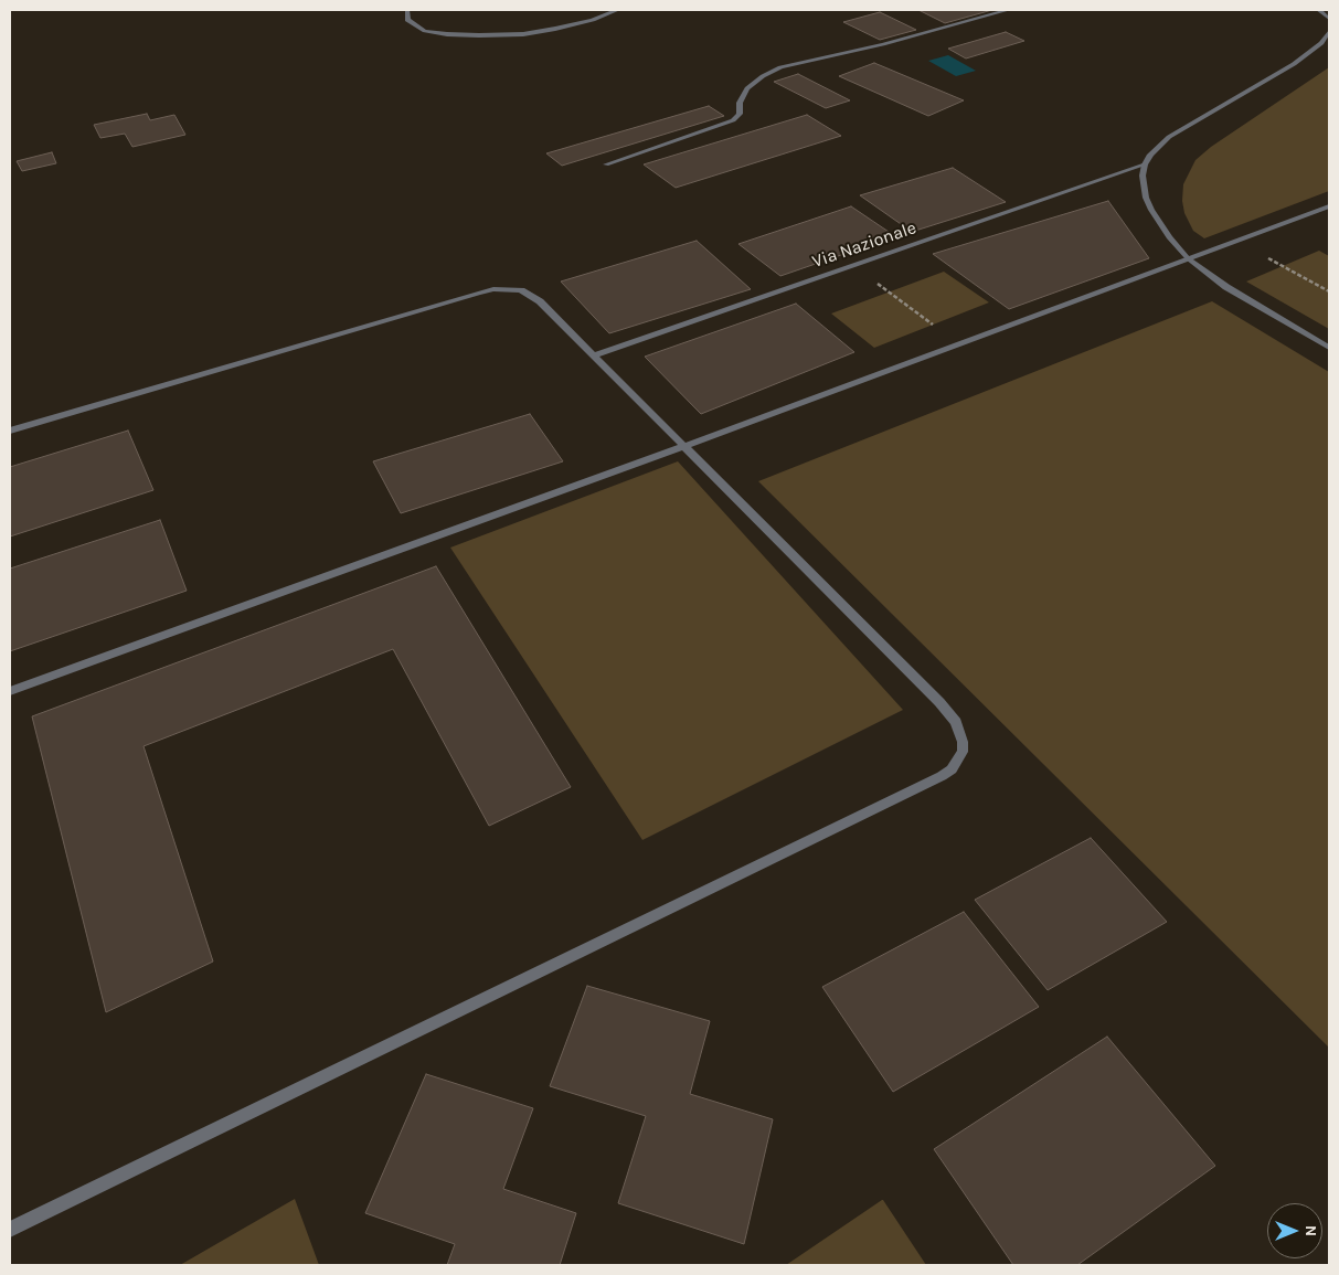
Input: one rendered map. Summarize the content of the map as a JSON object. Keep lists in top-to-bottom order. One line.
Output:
{"streets":{"street":["Via Nazionale"]},"north":"right"}
